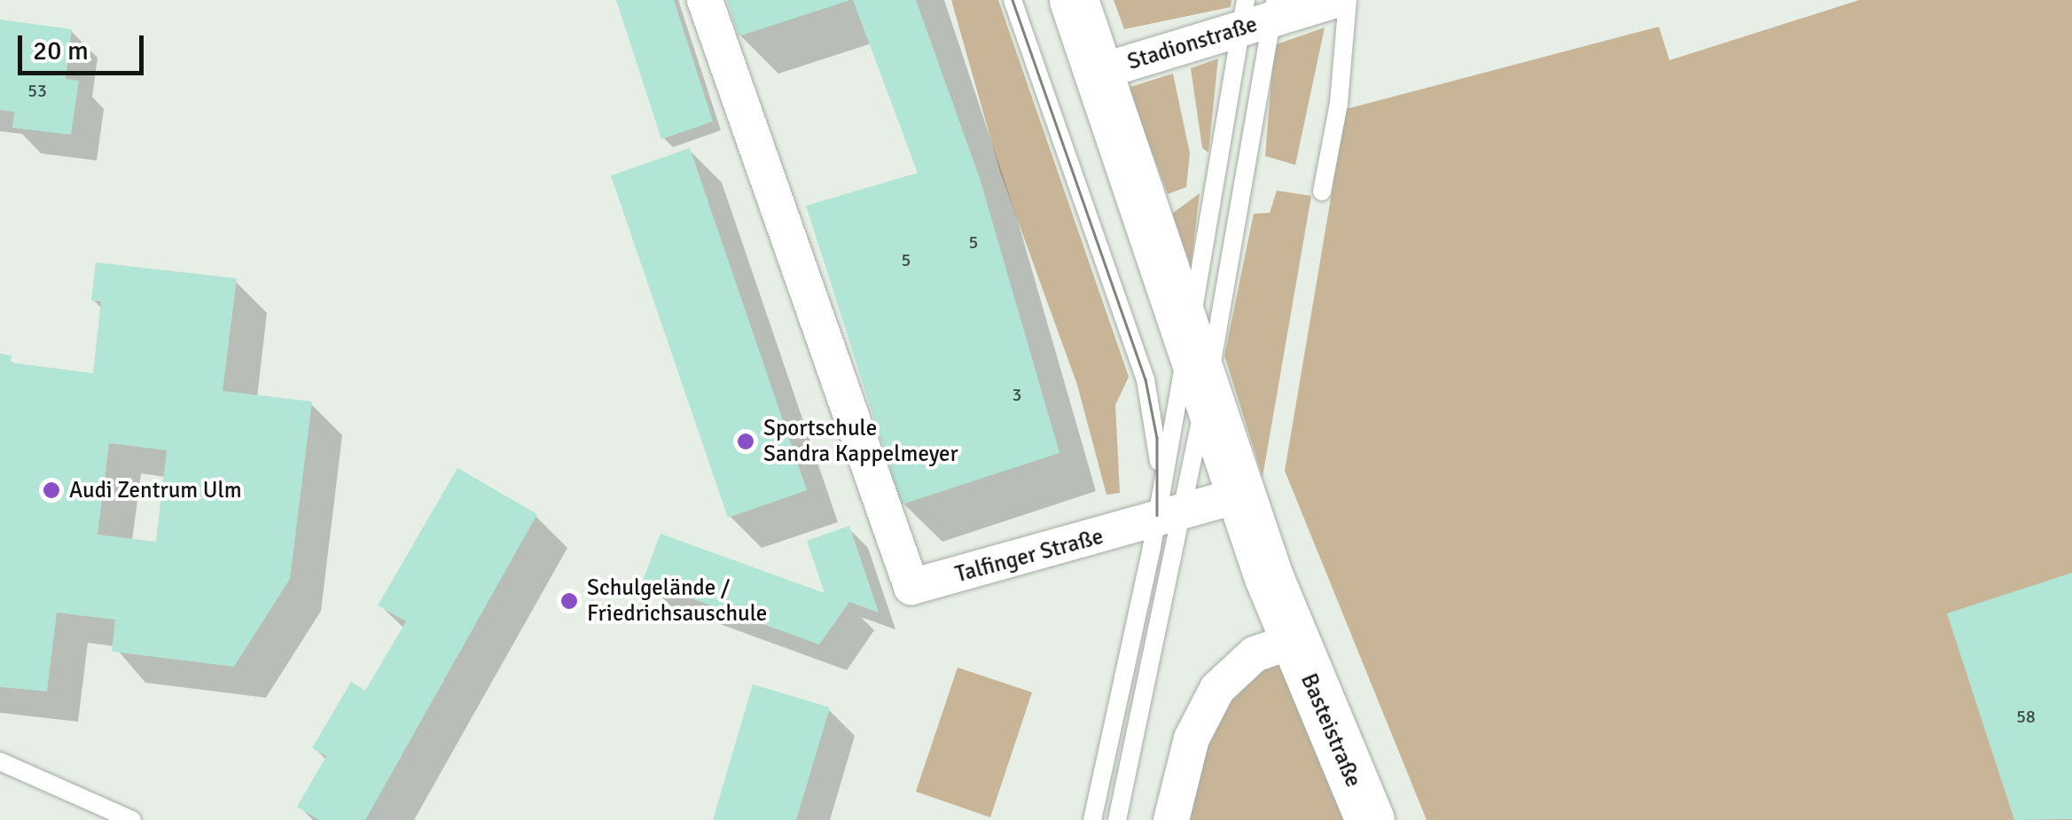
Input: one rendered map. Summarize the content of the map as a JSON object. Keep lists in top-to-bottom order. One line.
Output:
{"streets":{"street":["Stadionstraße","Talfinger Straße","Basteistraße"]},"crossings":[["Talfinger Straße","Basteistraße"]],"places":["Sportschule Sandra Kappelmeyer","Audi Zentrum Ulm","Schulgelände / Friedrichsauschule"],"house_numbers":["53","5","5","3","58"],"scale_bar":"20 m"}
